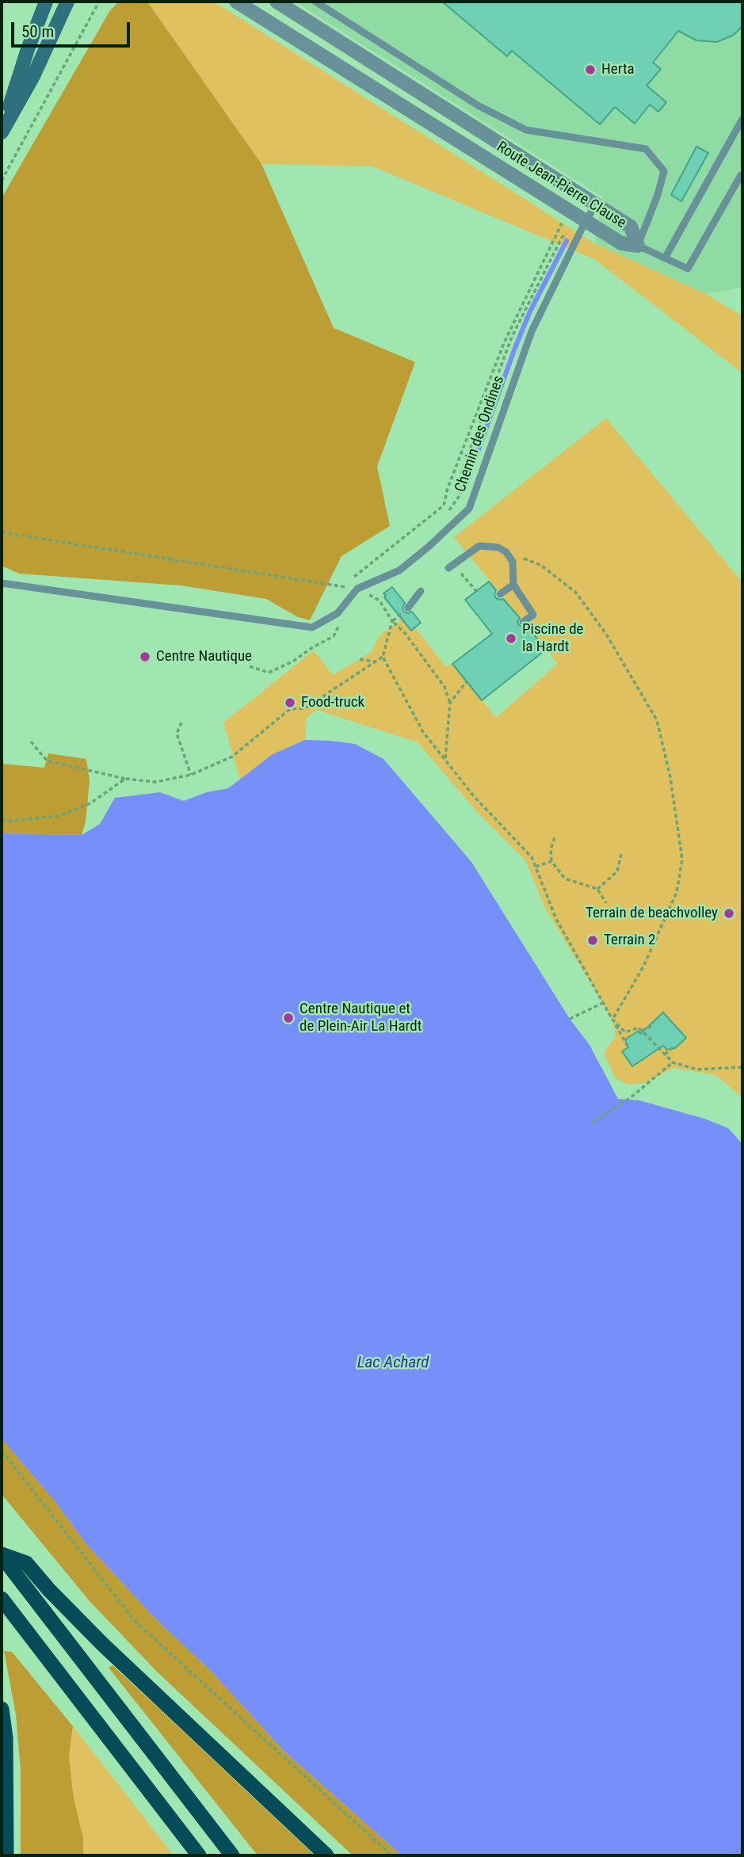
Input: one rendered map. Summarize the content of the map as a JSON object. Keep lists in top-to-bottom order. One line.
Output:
{"streets":{"street":["Route Jean-Pierre Clause"],"lane":["Chemin des Ondines"]},"crossings":[["Route Jean-Pierre Clause","Chemin des Ondines"]],"water":["Lac Achard"],"places":["Herta","Piscine de la Hardt","Centre Nautique","Food-truck","Terrain de beachvolley","Terrain 2","Centre Nautique et de Plein-Air La Hardt"],"scale_bar":"50 m"}
